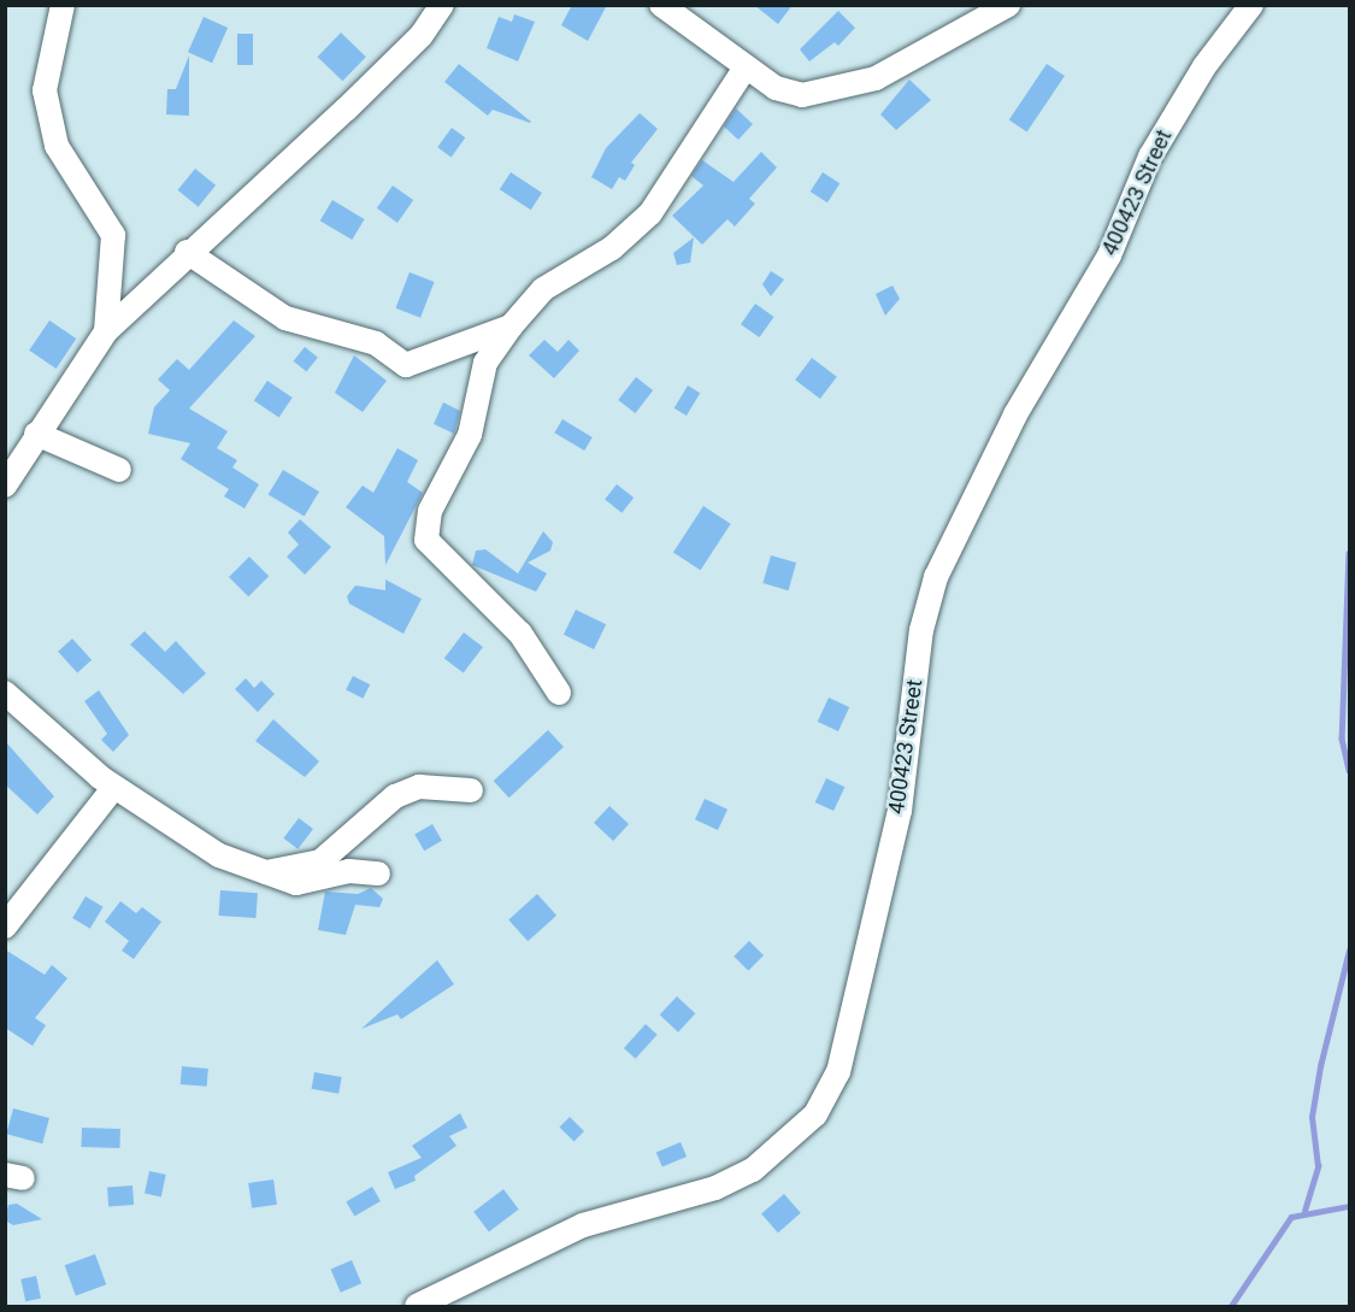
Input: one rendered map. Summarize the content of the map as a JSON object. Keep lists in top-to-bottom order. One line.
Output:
{"streets":{"street":["400423 Street"]}}
